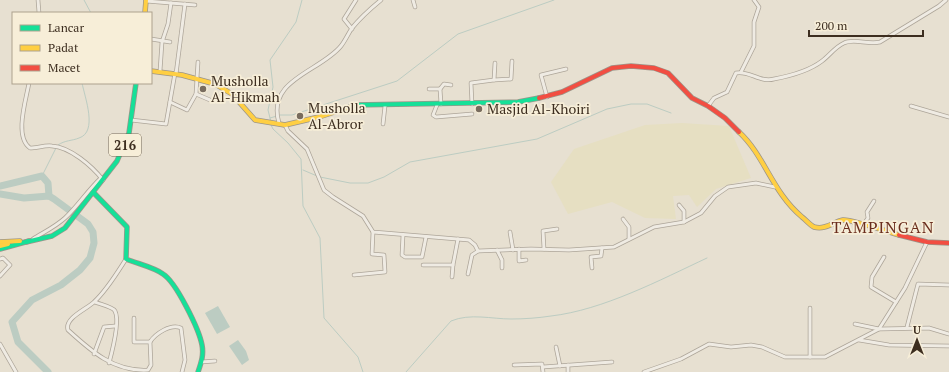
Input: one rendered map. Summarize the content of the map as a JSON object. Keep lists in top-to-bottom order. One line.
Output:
{"streets":{"main road":["216"]},"districts":["TAMPINGAN"],"places":["Musholla Al-Hikmah","Masjid Al-Khoiri","Musholla Al-Abror"],"legend":["Lancar","Padat","Macet"],"scale_bar":"200 m","north":"top"}
